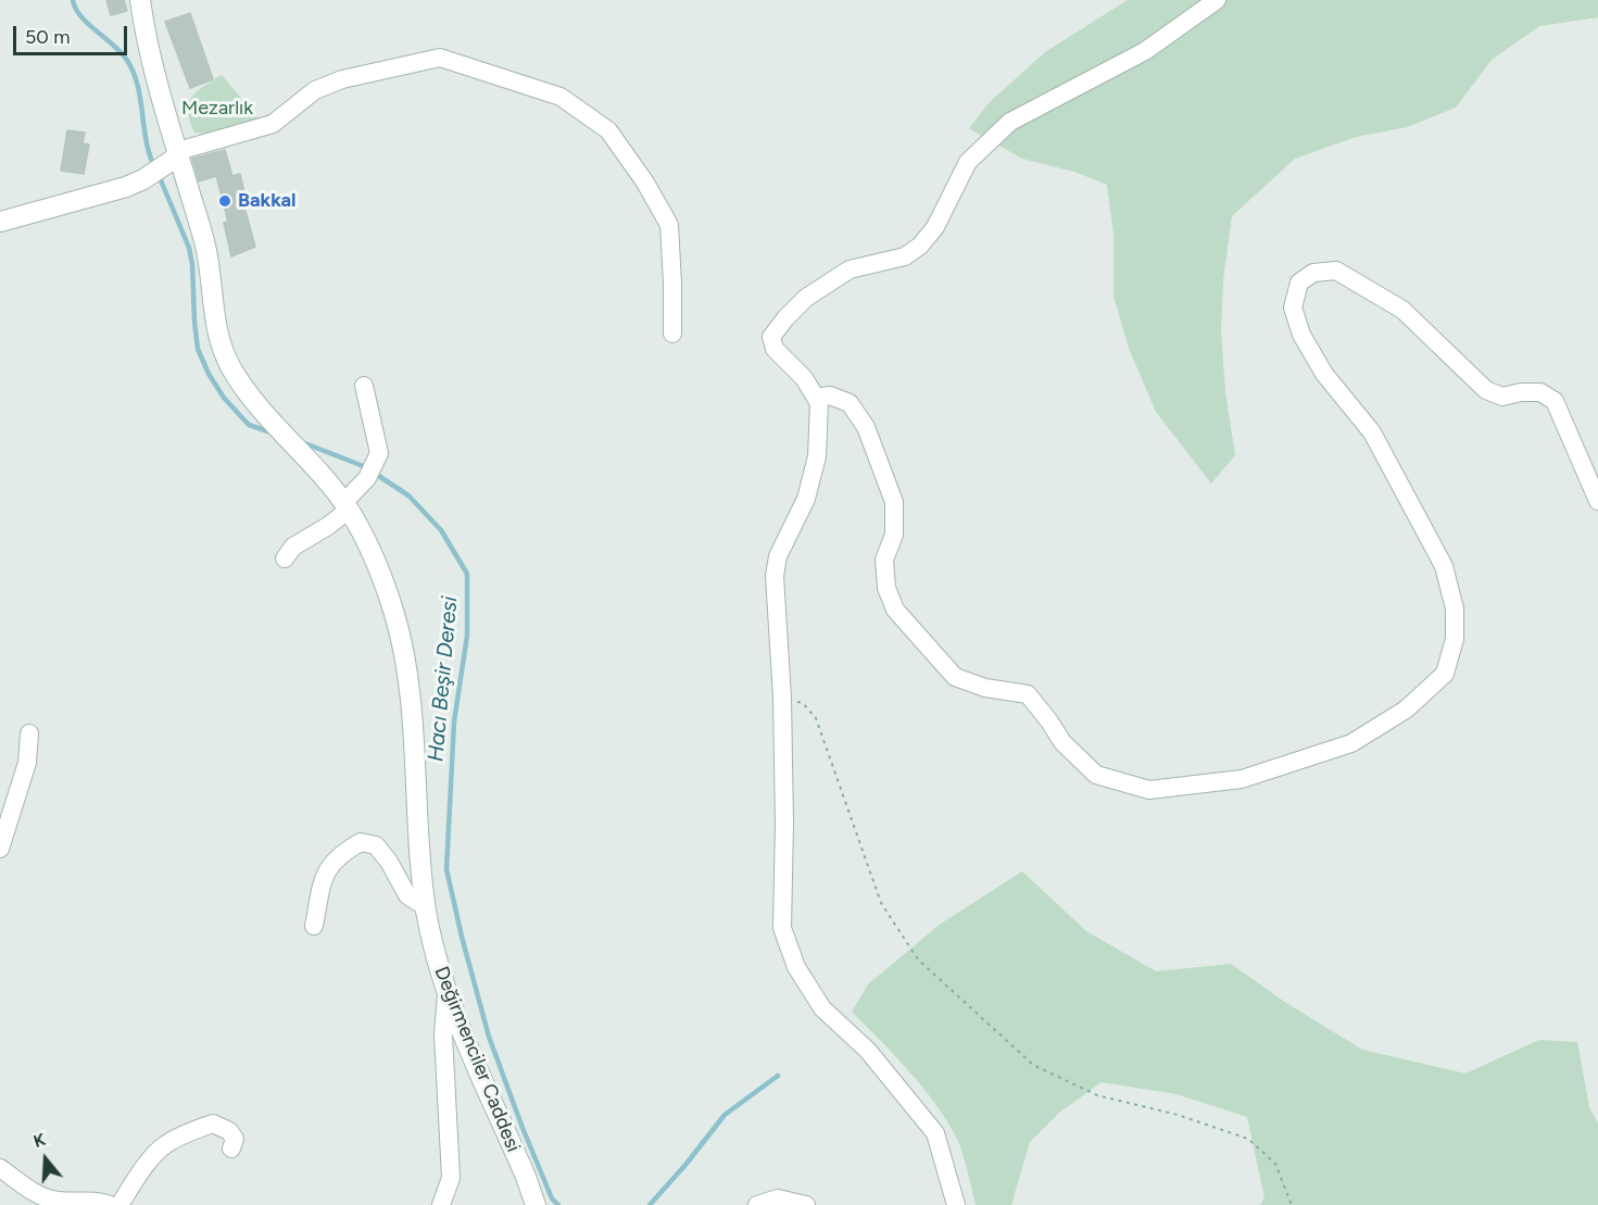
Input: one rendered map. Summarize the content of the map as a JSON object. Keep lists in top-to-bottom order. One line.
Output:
{"streets":{"main road":["Değirmenciler Caddesi"]},"water":["Hacı Beşir Deresi"],"parks":["Mezarlık"],"places":["Bakkal"],"scale_bar":"50 m","north":"top"}
